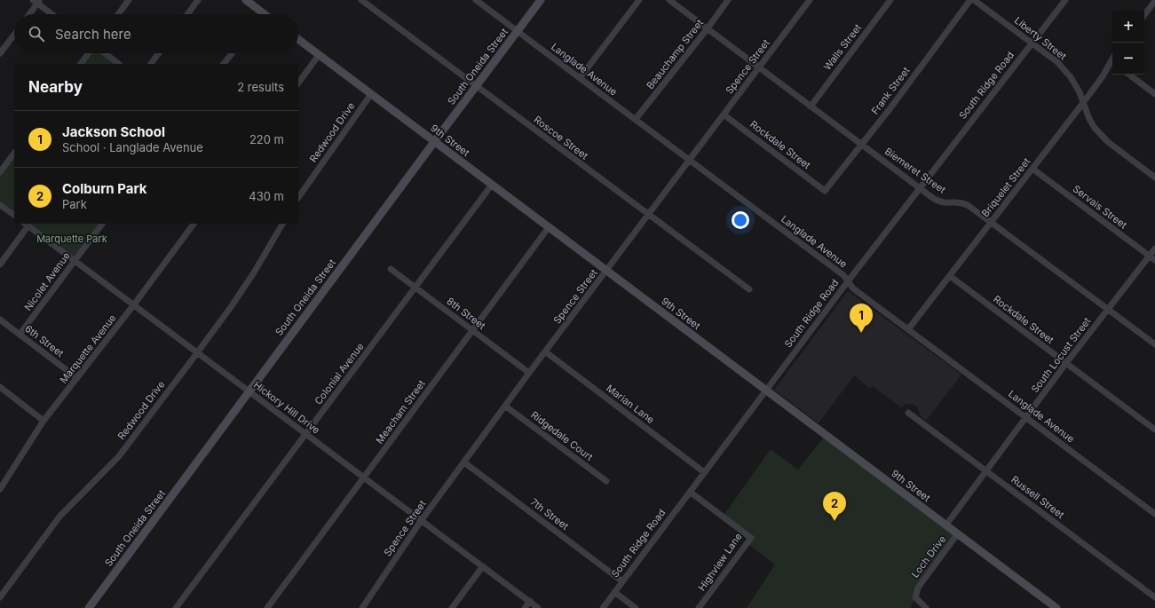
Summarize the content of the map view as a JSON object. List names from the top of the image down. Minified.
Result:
{"streets":{"street":["Liberty Street","Walls Street","Beauchamp Street","South Oneida Street","Spence Street","Langlade Avenue","South Ridge Road","Frank Street","Redwood Drive","Roscoe Street","9th Street","Rockdale Street","Biemeret Street","Briquelet Street","Servais Street","Nicolet Avenue","8th Street","6th Street","Marquette Avenue","South Locust Street","Colonial Avenue","Marian Lane","Hickory Hill Drive","Meacham Street","Ridgedale Court","Russell Street","7th Street","Loch Drive","Highview Lane"]},"crossings":[["Liberty Street","South Ridge Road"],["Liberty Street","Briquelet Street"],["Walls Street","Biemeret Street"],["Beauchamp Street","Langlade Avenue"],["Beauchamp Street","Biemeret Street"],["South Oneida Street","Langlade Avenue"],["South Oneida Street","Roscoe Street"],["South Oneida Street","9th Street"],["South Oneida Street","Hickory Hill Drive"],["Spence Street","Langlade Avenue"],["Spence Street","Roscoe Street"],["Spence Street","9th Street"],["Spence Street","Rockdale Street"],["Spence Street","Biemeret Street"],["Spence Street","8th Street"],["Spence Street","Marian Lane"],["Spence Street","Hickory Hill Drive"],["Spence Street","Ridgedale Court"],["Spence Street","7th Street"],["Langlade Avenue","South Ridge Road"],["Langlade Avenue","Briquelet Street"],["Langlade Avenue","South Locust Street"],["South Ridge Road","9th Street"],["South Ridge Road","Biemeret Street"],["South Ridge Road","Marian Lane"],["South Ridge Road","7th Street"],["South Ridge Road","Highview Lane"],["Frank Street","Rockdale Street"],["Frank Street","Biemeret Street"],["Redwood Drive","9th Street"],["Redwood Drive","Hickory Hill Drive"],["9th Street","South Locust Street"],["9th Street","Colonial Avenue"],["9th Street","Meacham Street"],["9th Street","Loch Drive"],["Rockdale Street","Briquelet Street"],["Rockdale Street","South Locust Street"],["Biemeret Street","Briquelet Street"],["Biemeret Street","South Locust Street"],["Briquelet Street","Servais Street"],["Servais Street","South Locust Street"],["Nicolet Avenue","6th Street"],["Nicolet Avenue","Hickory Hill Drive"],["8th Street","Colonial Avenue"],["8th Street","Meacham Street"],["6th Street","Marquette Avenue"],["Marquette Avenue","Hickory Hill Drive"],["South Locust Street","Russell Street"],["Colonial Avenue","Hickory Hill Drive"],["Hickory Hill Drive","Meacham Street"]],"parks":["Marquette Park"],"page":{"map_buttons":["+","−"],"search":"Search here","heading":["Nearby","2 results"],"list":[{"mark":"1","name":"Jackson School","note":"School · Langlade Avenue","value":"220 m"},{"mark":"2","name":"Colburn Park","note":"Park","value":"430 m"}],"pins":["1","2"]}}
